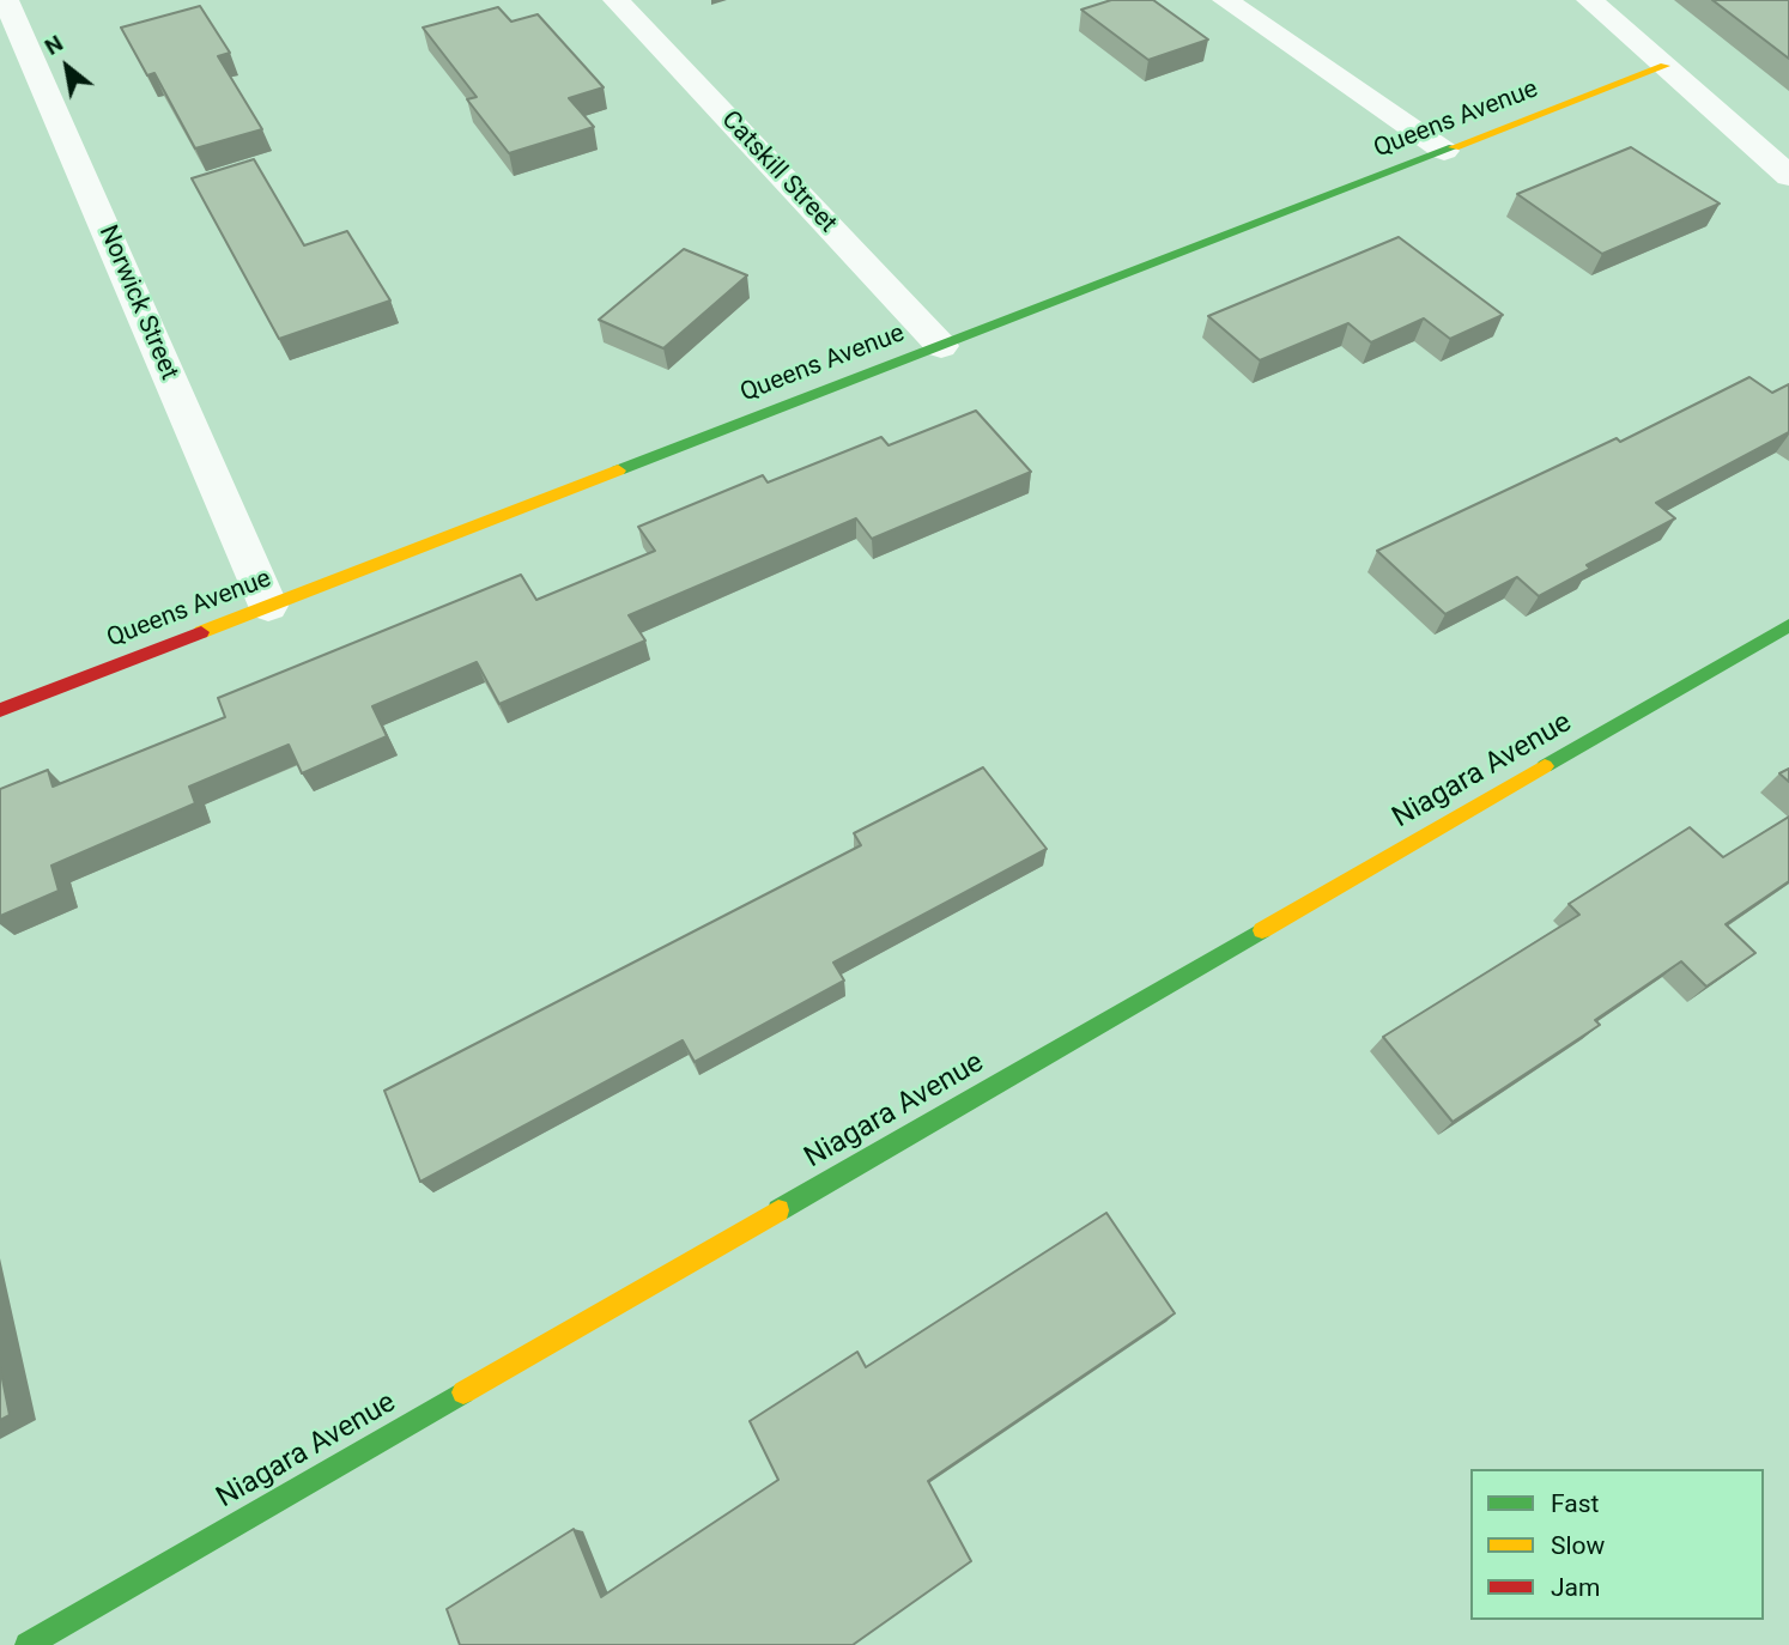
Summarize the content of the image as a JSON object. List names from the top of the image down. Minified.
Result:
{"streets":{"street":["Queens Avenue","Catskill Street","Norwick Street","Niagara Avenue"]},"crossings":[["Queens Avenue","Catskill Street"],["Queens Avenue","Norwick Street"]],"legend":["Fast","Slow","Jam"],"north":"top left"}
